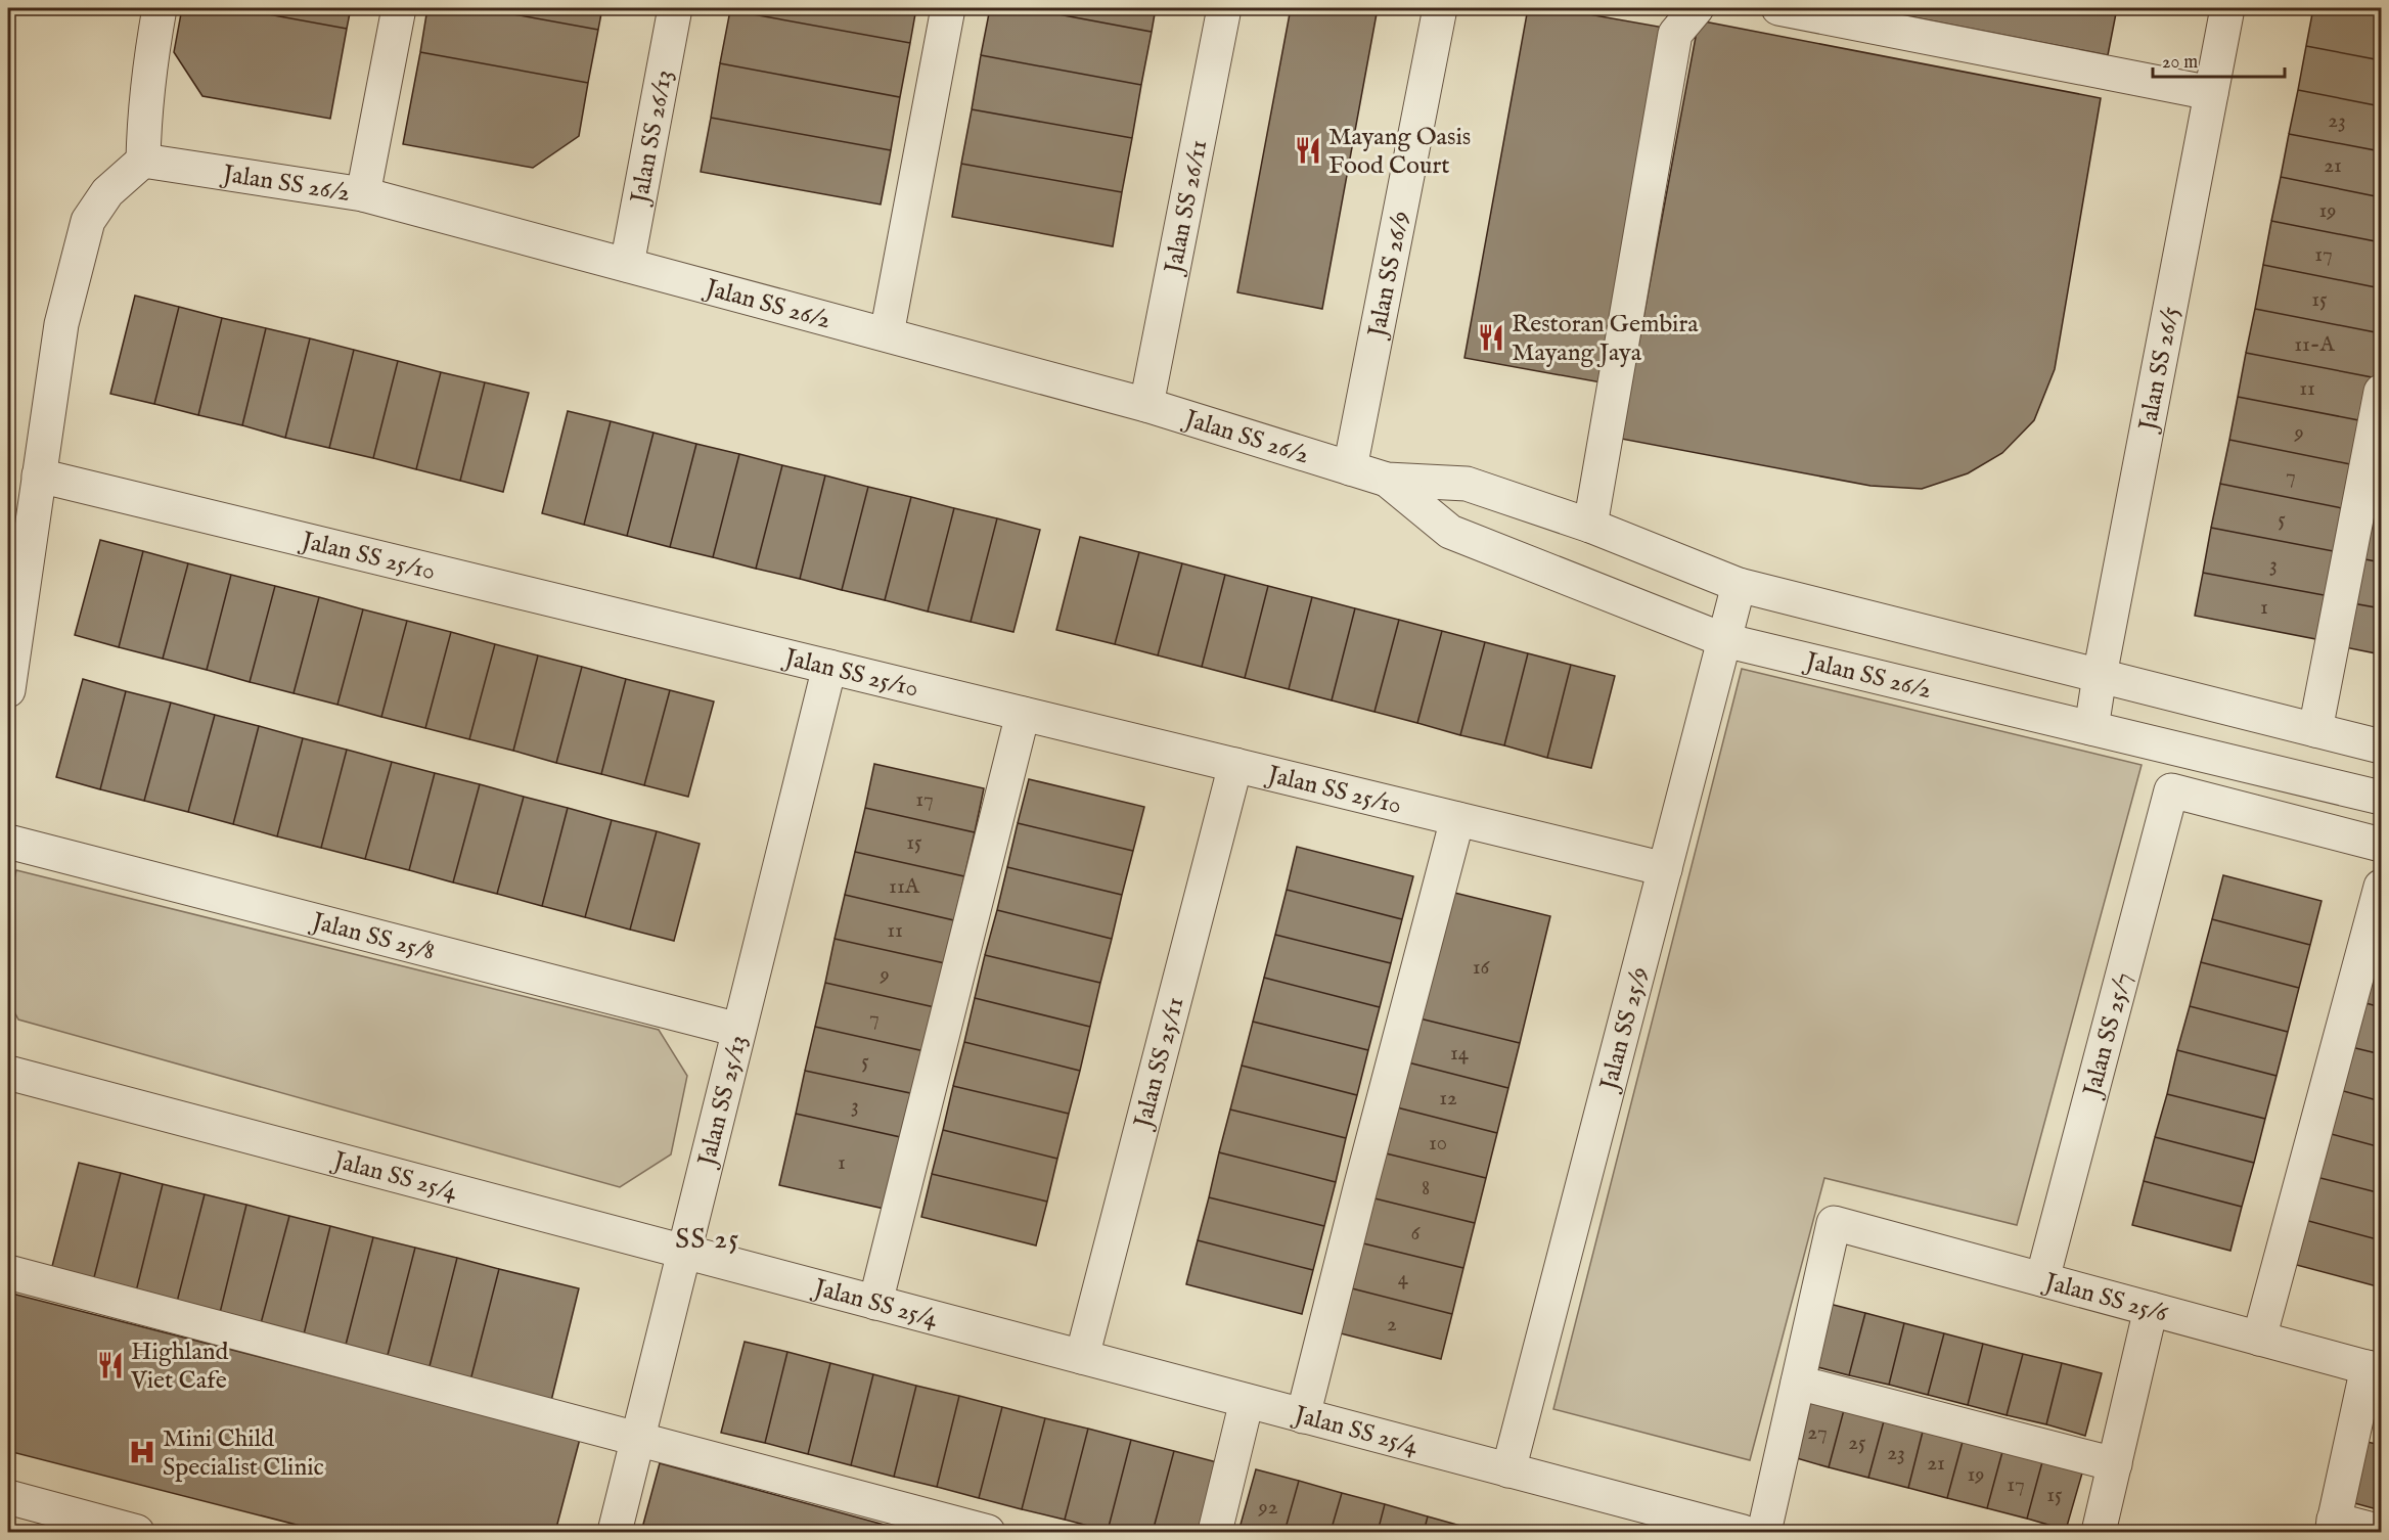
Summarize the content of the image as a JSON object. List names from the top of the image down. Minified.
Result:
{"streets":{"street":["Jalan SS 26/13","Jalan SS 26/2","Jalan SS 26/11","Jalan SS 26/9","Jalan SS 26/5","Jalan SS 25/10","Jalan SS 25/8","Jalan SS 25/9","Jalan SS 25/7","Jalan SS 25/11","Jalan SS 25/13","Jalan SS 25/4","Jalan SS 25/6"]},"crossings":[["Jalan SS 26/13","Jalan SS 26/2"],["Jalan SS 26/2","Jalan SS 26/11"],["Jalan SS 26/2","Jalan SS 26/9"],["Jalan SS 26/2","Jalan SS 26/5"],["Jalan SS 26/2","Jalan SS 25/9"],["Jalan SS 25/10","Jalan SS 25/9"],["Jalan SS 25/10","Jalan SS 25/11"],["Jalan SS 25/10","Jalan SS 25/13"],["Jalan SS 25/8","Jalan SS 25/13"],["Jalan SS 25/9","Jalan SS 25/4"],["Jalan SS 25/7","Jalan SS 25/6"],["Jalan SS 25/11","Jalan SS 25/4"],["Jalan SS 25/13","Jalan SS 25/4"]],"districts":["SS 25"],"places":{"restaurant":["Mayang Oasis Food Court","Restoran Gembira Mayang Jaya","Highland Viet Cafe"],"hospital":["Mini Child Specialist Clinic"]},"house_numbers":["23","21","19","17","15","11-A","11","9","7","5","3","1","17","15","11A","11","16","9","7","14","5","12","3","10","1","8","6","4","2","27","25","23","21","19","17","15","92"],"scale_bar":"20 m"}
